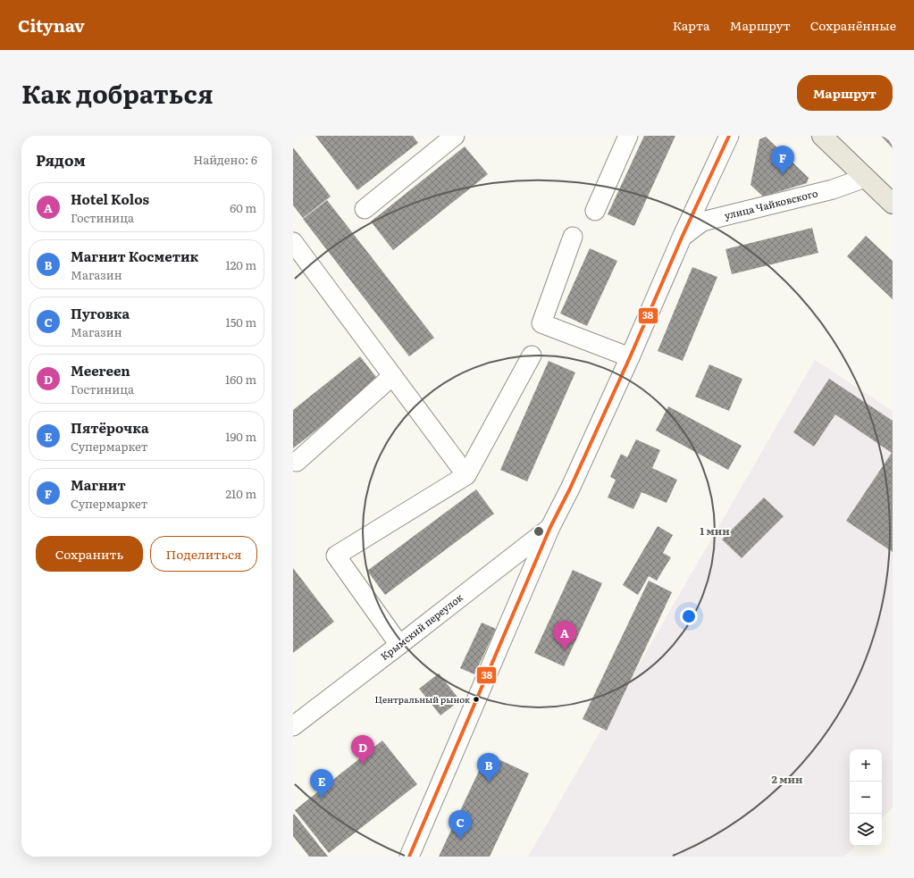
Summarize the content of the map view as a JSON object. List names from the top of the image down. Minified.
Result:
{"streets":{"street":["улица Чайковского","Крымский переулок"]},"places":["Центральный рынок"],"lines":["transit line 38"],"page":{"header":"Citynav","nav":["Карта","Маршрут","Сохранённые"],"title":"Как добраться","buttons":["Маршрут",["Сохранить","Поделиться"]],"heading":["Рядом","Найдено: 6"],"pins":["F","A","D","B","E","C"],"list":[{"mark":"A","name":"Hotel Kolos","note":"Гостиница","value":"60 m"},{"mark":"B","name":"Магнит Косметик","note":"Магазин","value":"120 m"},{"mark":"C","name":"Пуговка","note":"Магазин","value":"150 m"},{"mark":"D","name":"Meereen","note":"Гостиница","value":"160 m"},{"mark":"E","name":"Пятёрочка","note":"Супермаркет","value":"190 m"},{"mark":"F","name":"Магнит","note":"Супермаркет","value":"210 m"}],"map_buttons":["+","−"]},"rings":["1 мин","2 мин"]}
